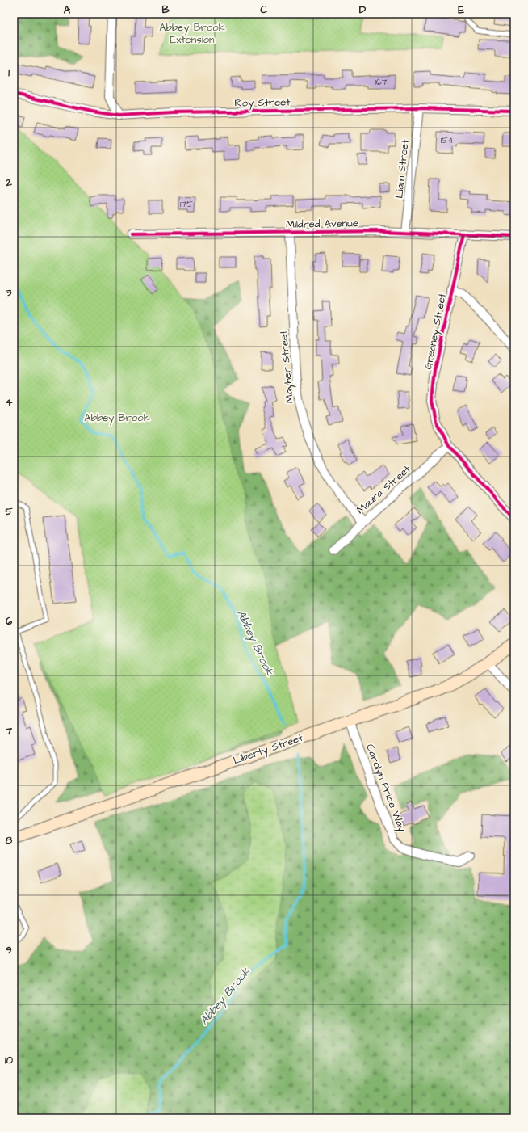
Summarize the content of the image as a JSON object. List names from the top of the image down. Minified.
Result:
{"streets":{"main road":["Liberty Street"],"street":["Roy Street","Liam Street","Mildred Avenue","Greaney Street","Mayher Street","Maura Street","Carolyn Price Way"]},"crossings":[["Roy Street","Liam Street"],["Liam Street","Mildred Avenue"],["Mildred Avenue","Greaney Street"],["Mildred Avenue","Mayher Street"],["Greaney Street","Maura Street"],["Mayher Street","Maura Street"],["Liberty Street","Carolyn Price Way"]],"water":["Abbey Brook"],"parks":["Abbey Brook Extension","Abbey Brook"],"house_numbers":["167","154","175"],"grid":{"columns":["A","B","C","D","E"],"rows":["1","2","3","4","5","6","7","8","9","10"]}}
